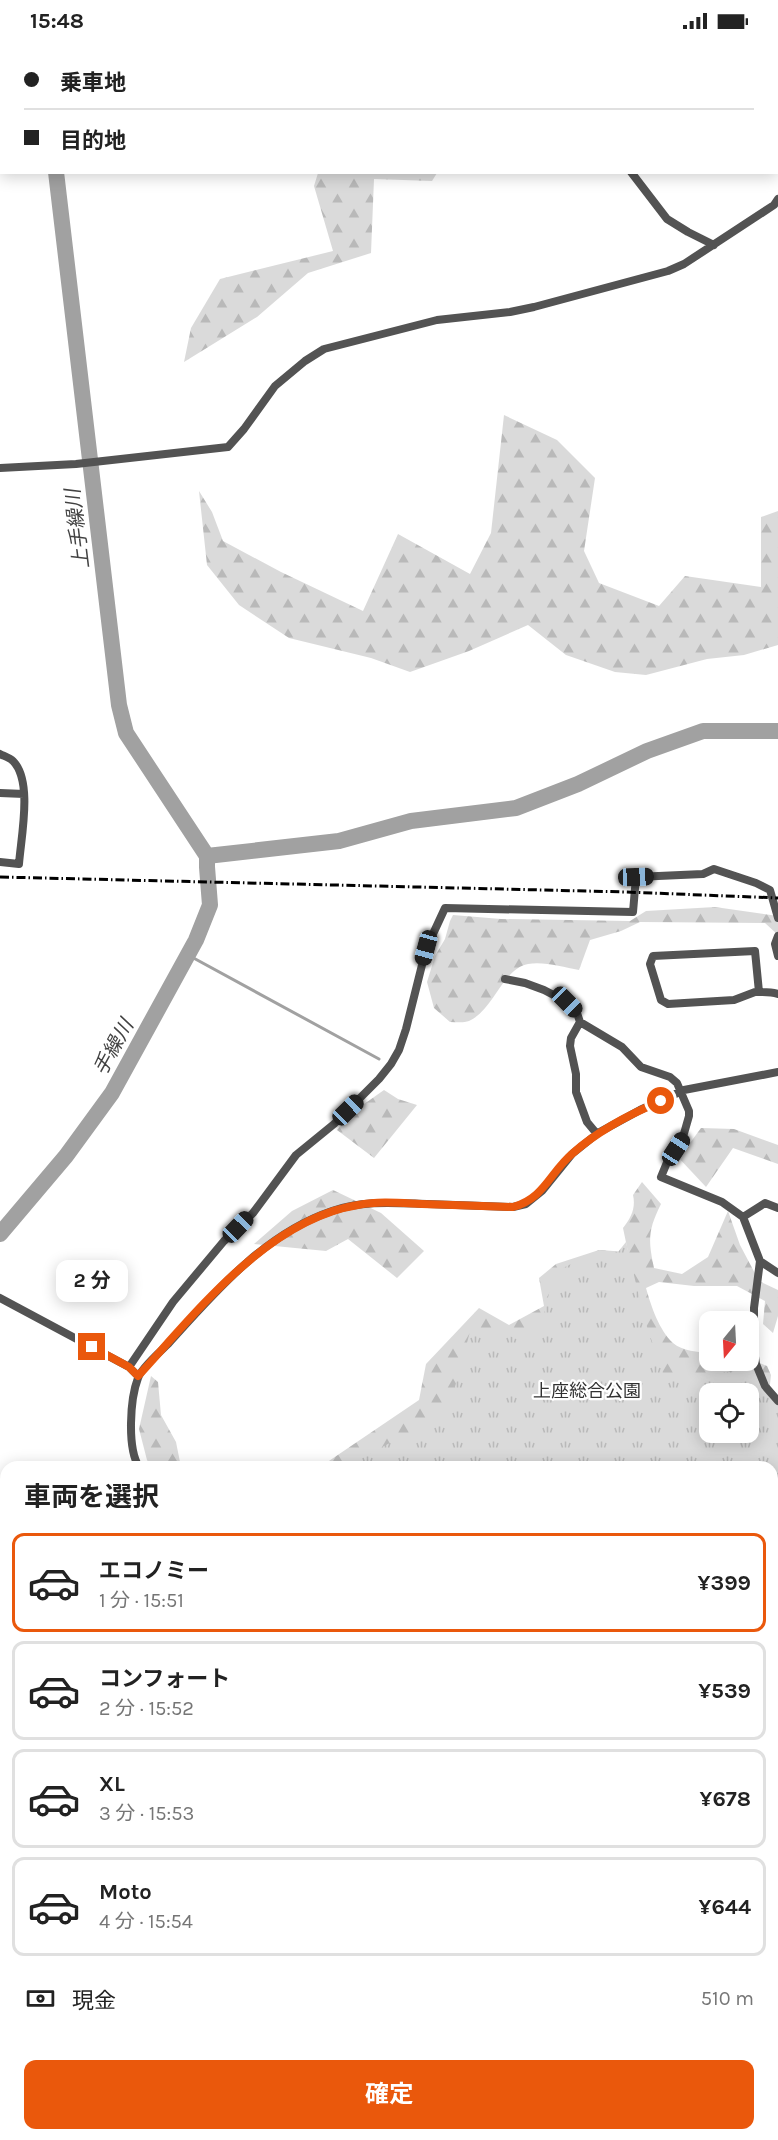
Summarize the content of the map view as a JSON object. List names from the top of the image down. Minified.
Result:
{"water":["上手繰川","手繰川"],"parks":["上座総合公園"],"north":"bottom","page":{"status":"15:48","banner":["乗車地","目的地"],"bubble":"2 分","heading":"車両を選択","list":[{"name":"エコノミー","note":"1 分 · 15:51","value":"¥399"},{"name":"コンフォート","note":"2 分 · 15:52","value":"¥539"},{"name":"XL","note":"3 分 · 15:53","value":"¥678"},{"name":"Moto","note":"4 分 · 15:54","value":"¥644"}],"pay":["現金","510 m"],"buttons":"確定"}}
